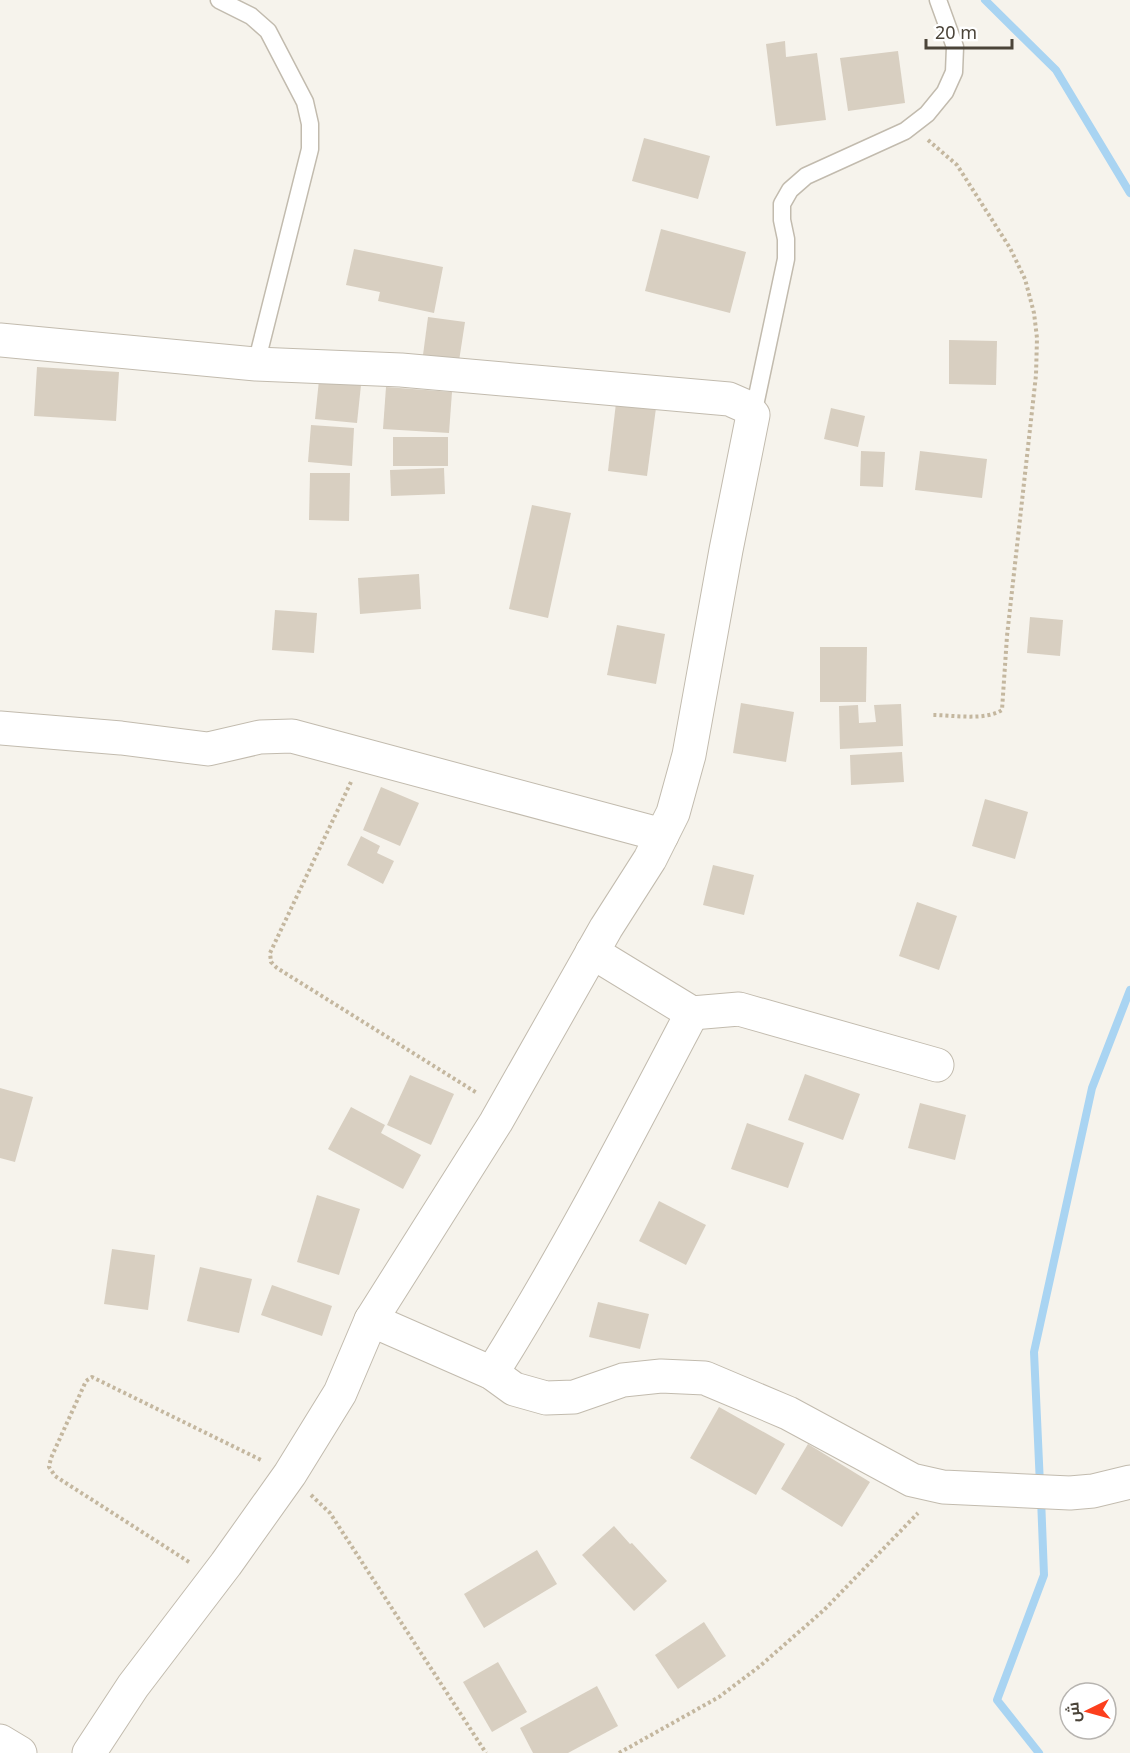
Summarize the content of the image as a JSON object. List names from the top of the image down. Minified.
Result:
{"scale_bar":"20 m","north":"left"}
